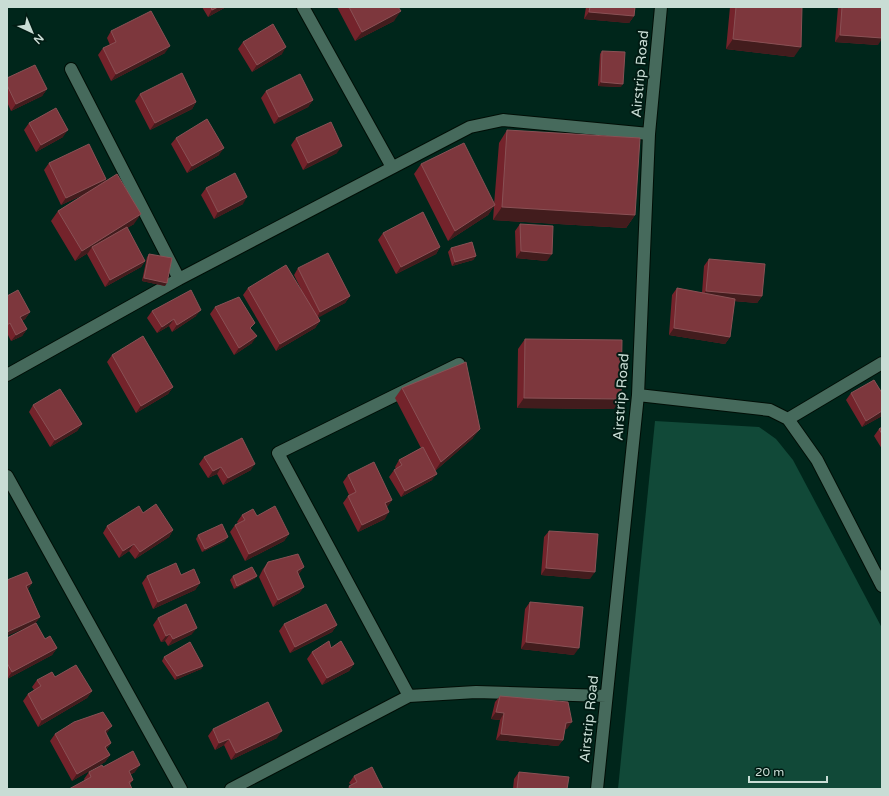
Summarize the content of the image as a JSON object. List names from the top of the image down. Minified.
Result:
{"streets":{"street":["Airstrip Road"]},"scale_bar":"20 m","north":"bottom right"}
